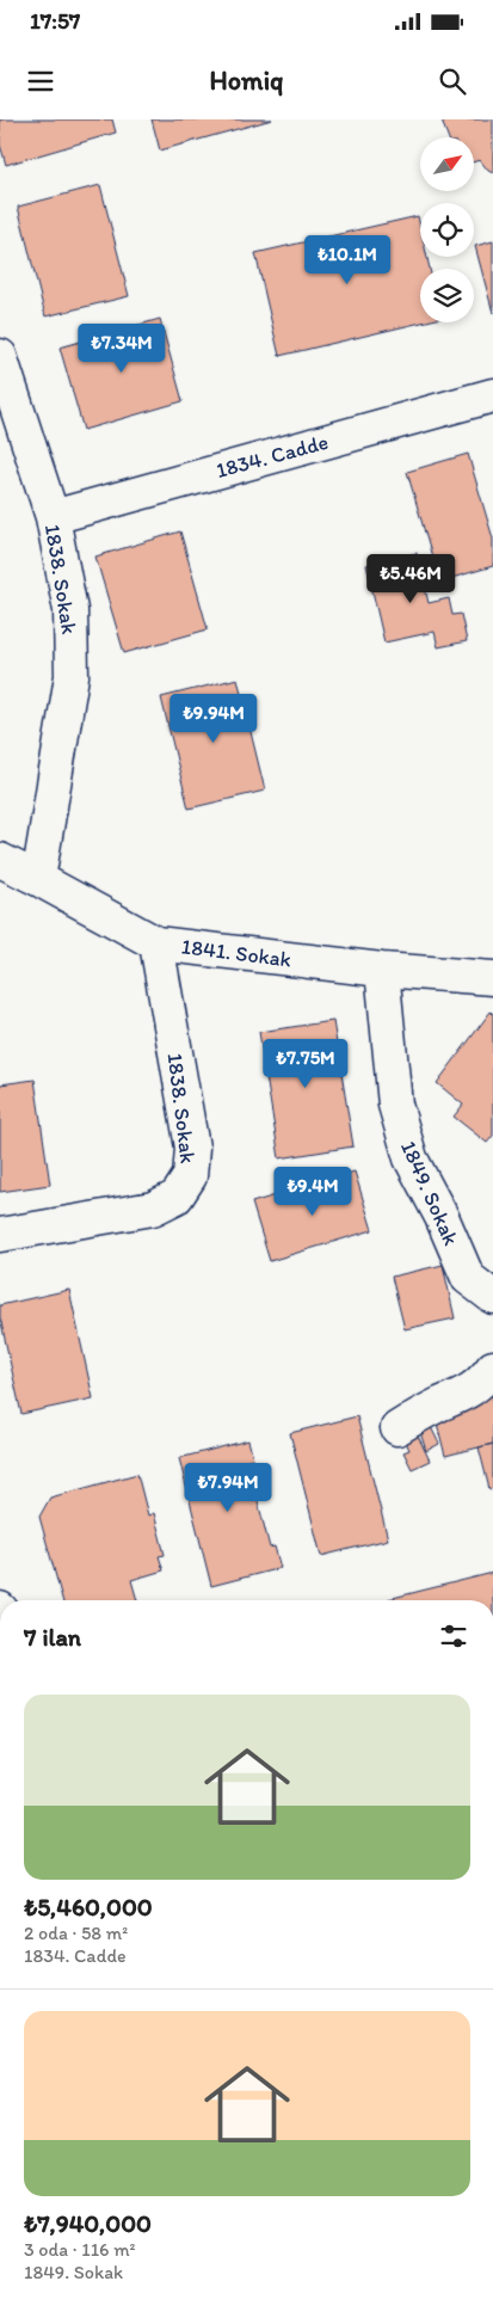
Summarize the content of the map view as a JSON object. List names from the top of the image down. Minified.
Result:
{"streets":{"street":["1834. Cadde","1838. Sokak","1841. Sokak","1849. Sokak"]},"crossings":[["1834. Cadde","1838. Sokak"],["1838. Sokak","1841. Sokak"],["1841. Sokak","1849. Sokak"]],"north":"top right","page":{"status":"17:57","header":"Homiq","price":["₺10.1M","₺7.34M","₺5.46M","₺9.94M","₺7.75M","₺9.4M","₺7.94M"],"heading":"7 ilan","list":[{"name":"₺5,460,000","note":"2 oda · 58 m² · 1834. Cadde"},{"name":"₺7,940,000","note":"3 oda · 116 m² · 1849. Sokak"}]}}
